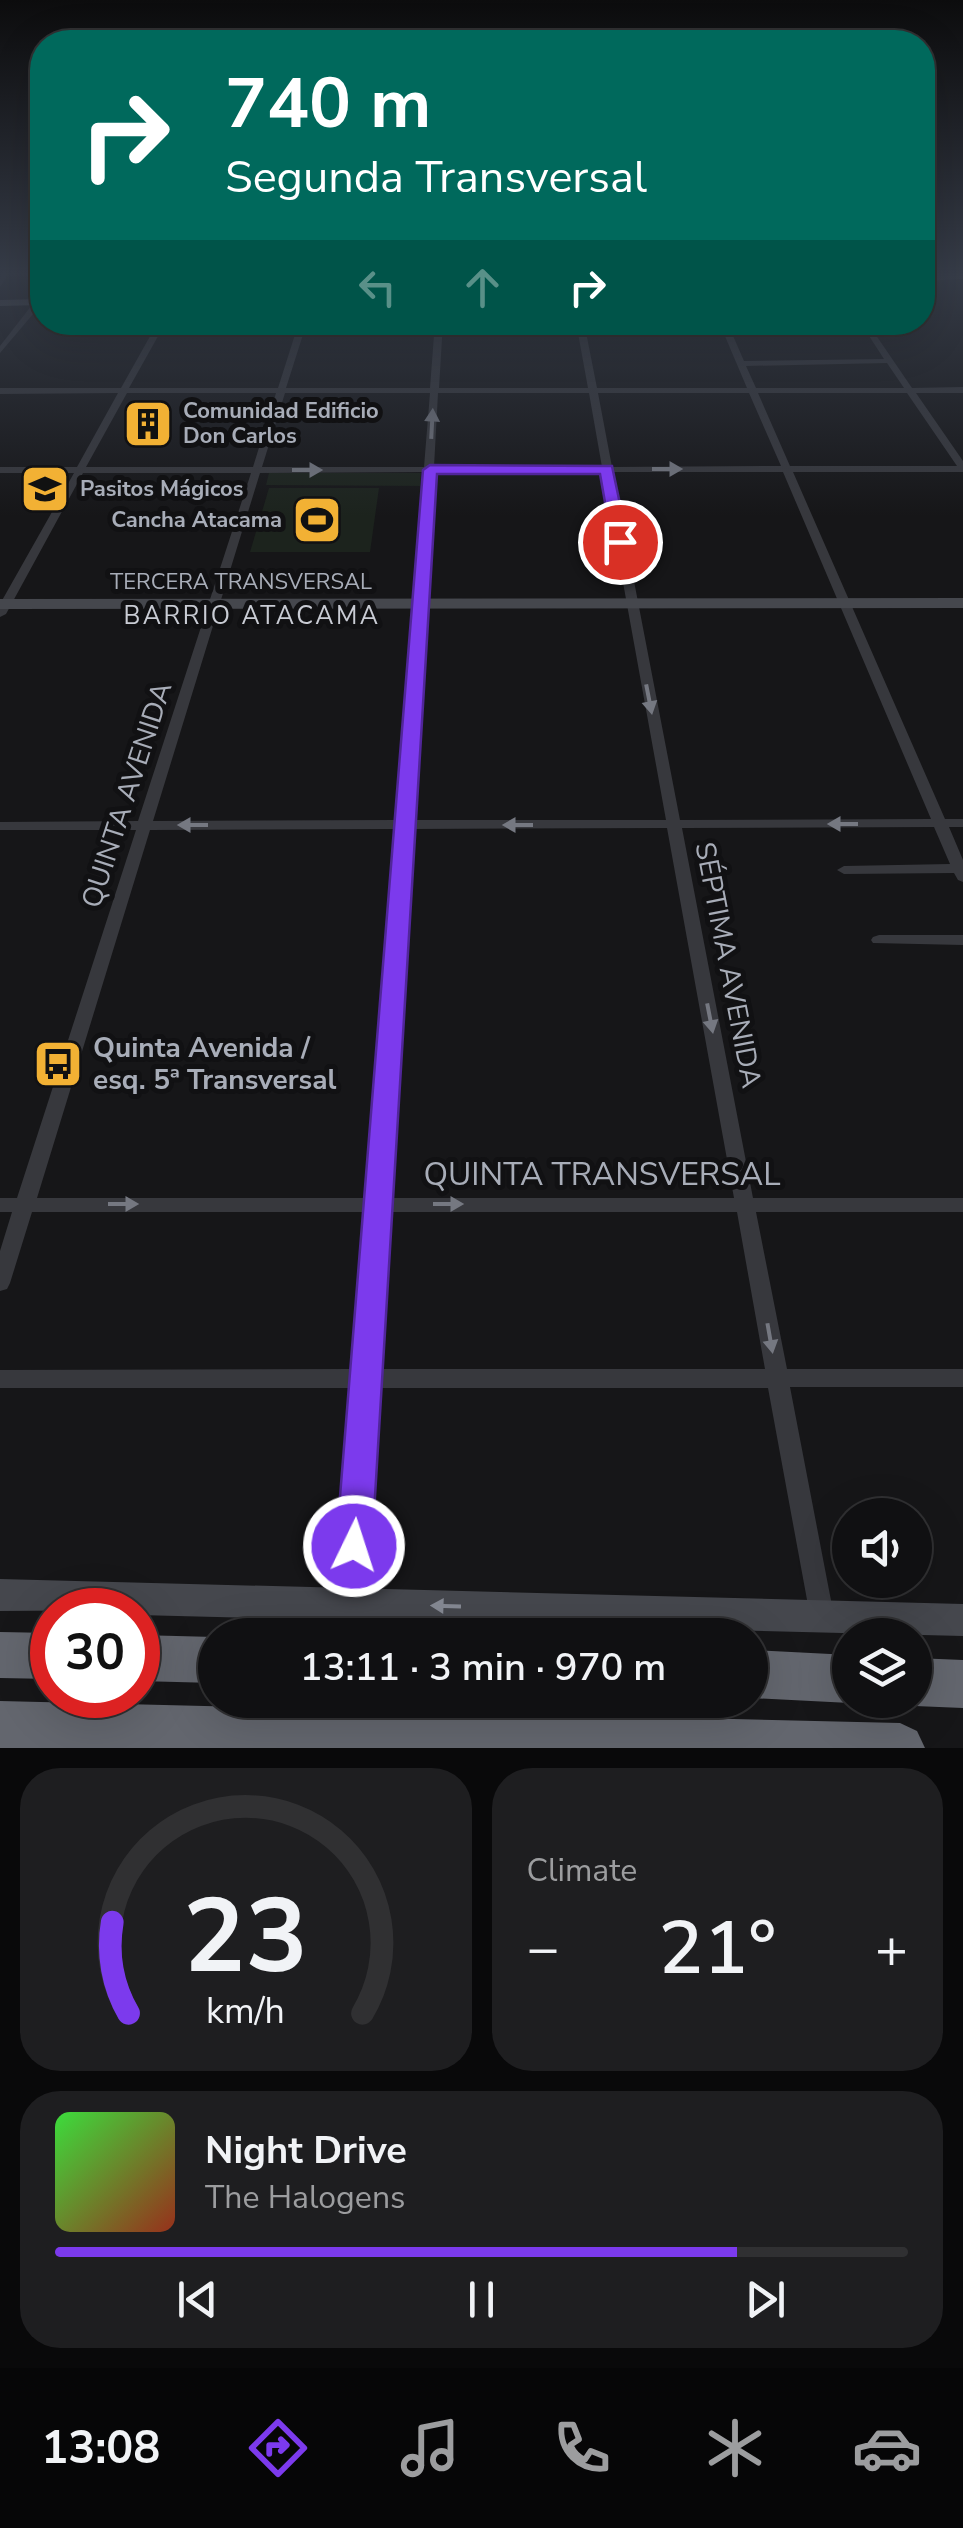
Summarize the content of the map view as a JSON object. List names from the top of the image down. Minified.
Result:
{"streets":{"street":["TERCERA TRANSVERSAL","QUINTA AVENIDA","SÉPTIMA AVENIDA","QUINTA TRANSVERSAL"]},"crossings":[["TERCERA TRANSVERSAL","QUINTA AVENIDA"],["TERCERA TRANSVERSAL","SÉPTIMA AVENIDA"],["QUINTA AVENIDA","QUINTA TRANSVERSAL"],["SÉPTIMA AVENIDA","QUINTA TRANSVERSAL"]],"one_way":["SÉPTIMA AVENIDA","QUINTA TRANSVERSAL"],"districts":["BARRIO ATACAMA"],"places":{"building":["Comunidad Edificio Don Carlos"],"school or university":["Pasitos Mágicos"],"sports":["Cancha Atacama"],"bus stop":["Quinta Avenida / esq. 5ª Transversal"]},"page":{"turn":["740 m","Segunda Transversal"],"limit":"30","trip":"13:11 · 3 min · 970 m","tile":"Climate","heat":["−","21°","+"],"song":["Night Drive","The Halogens"],"tabs":"13:08","gauge":["23","km/h"]}}
